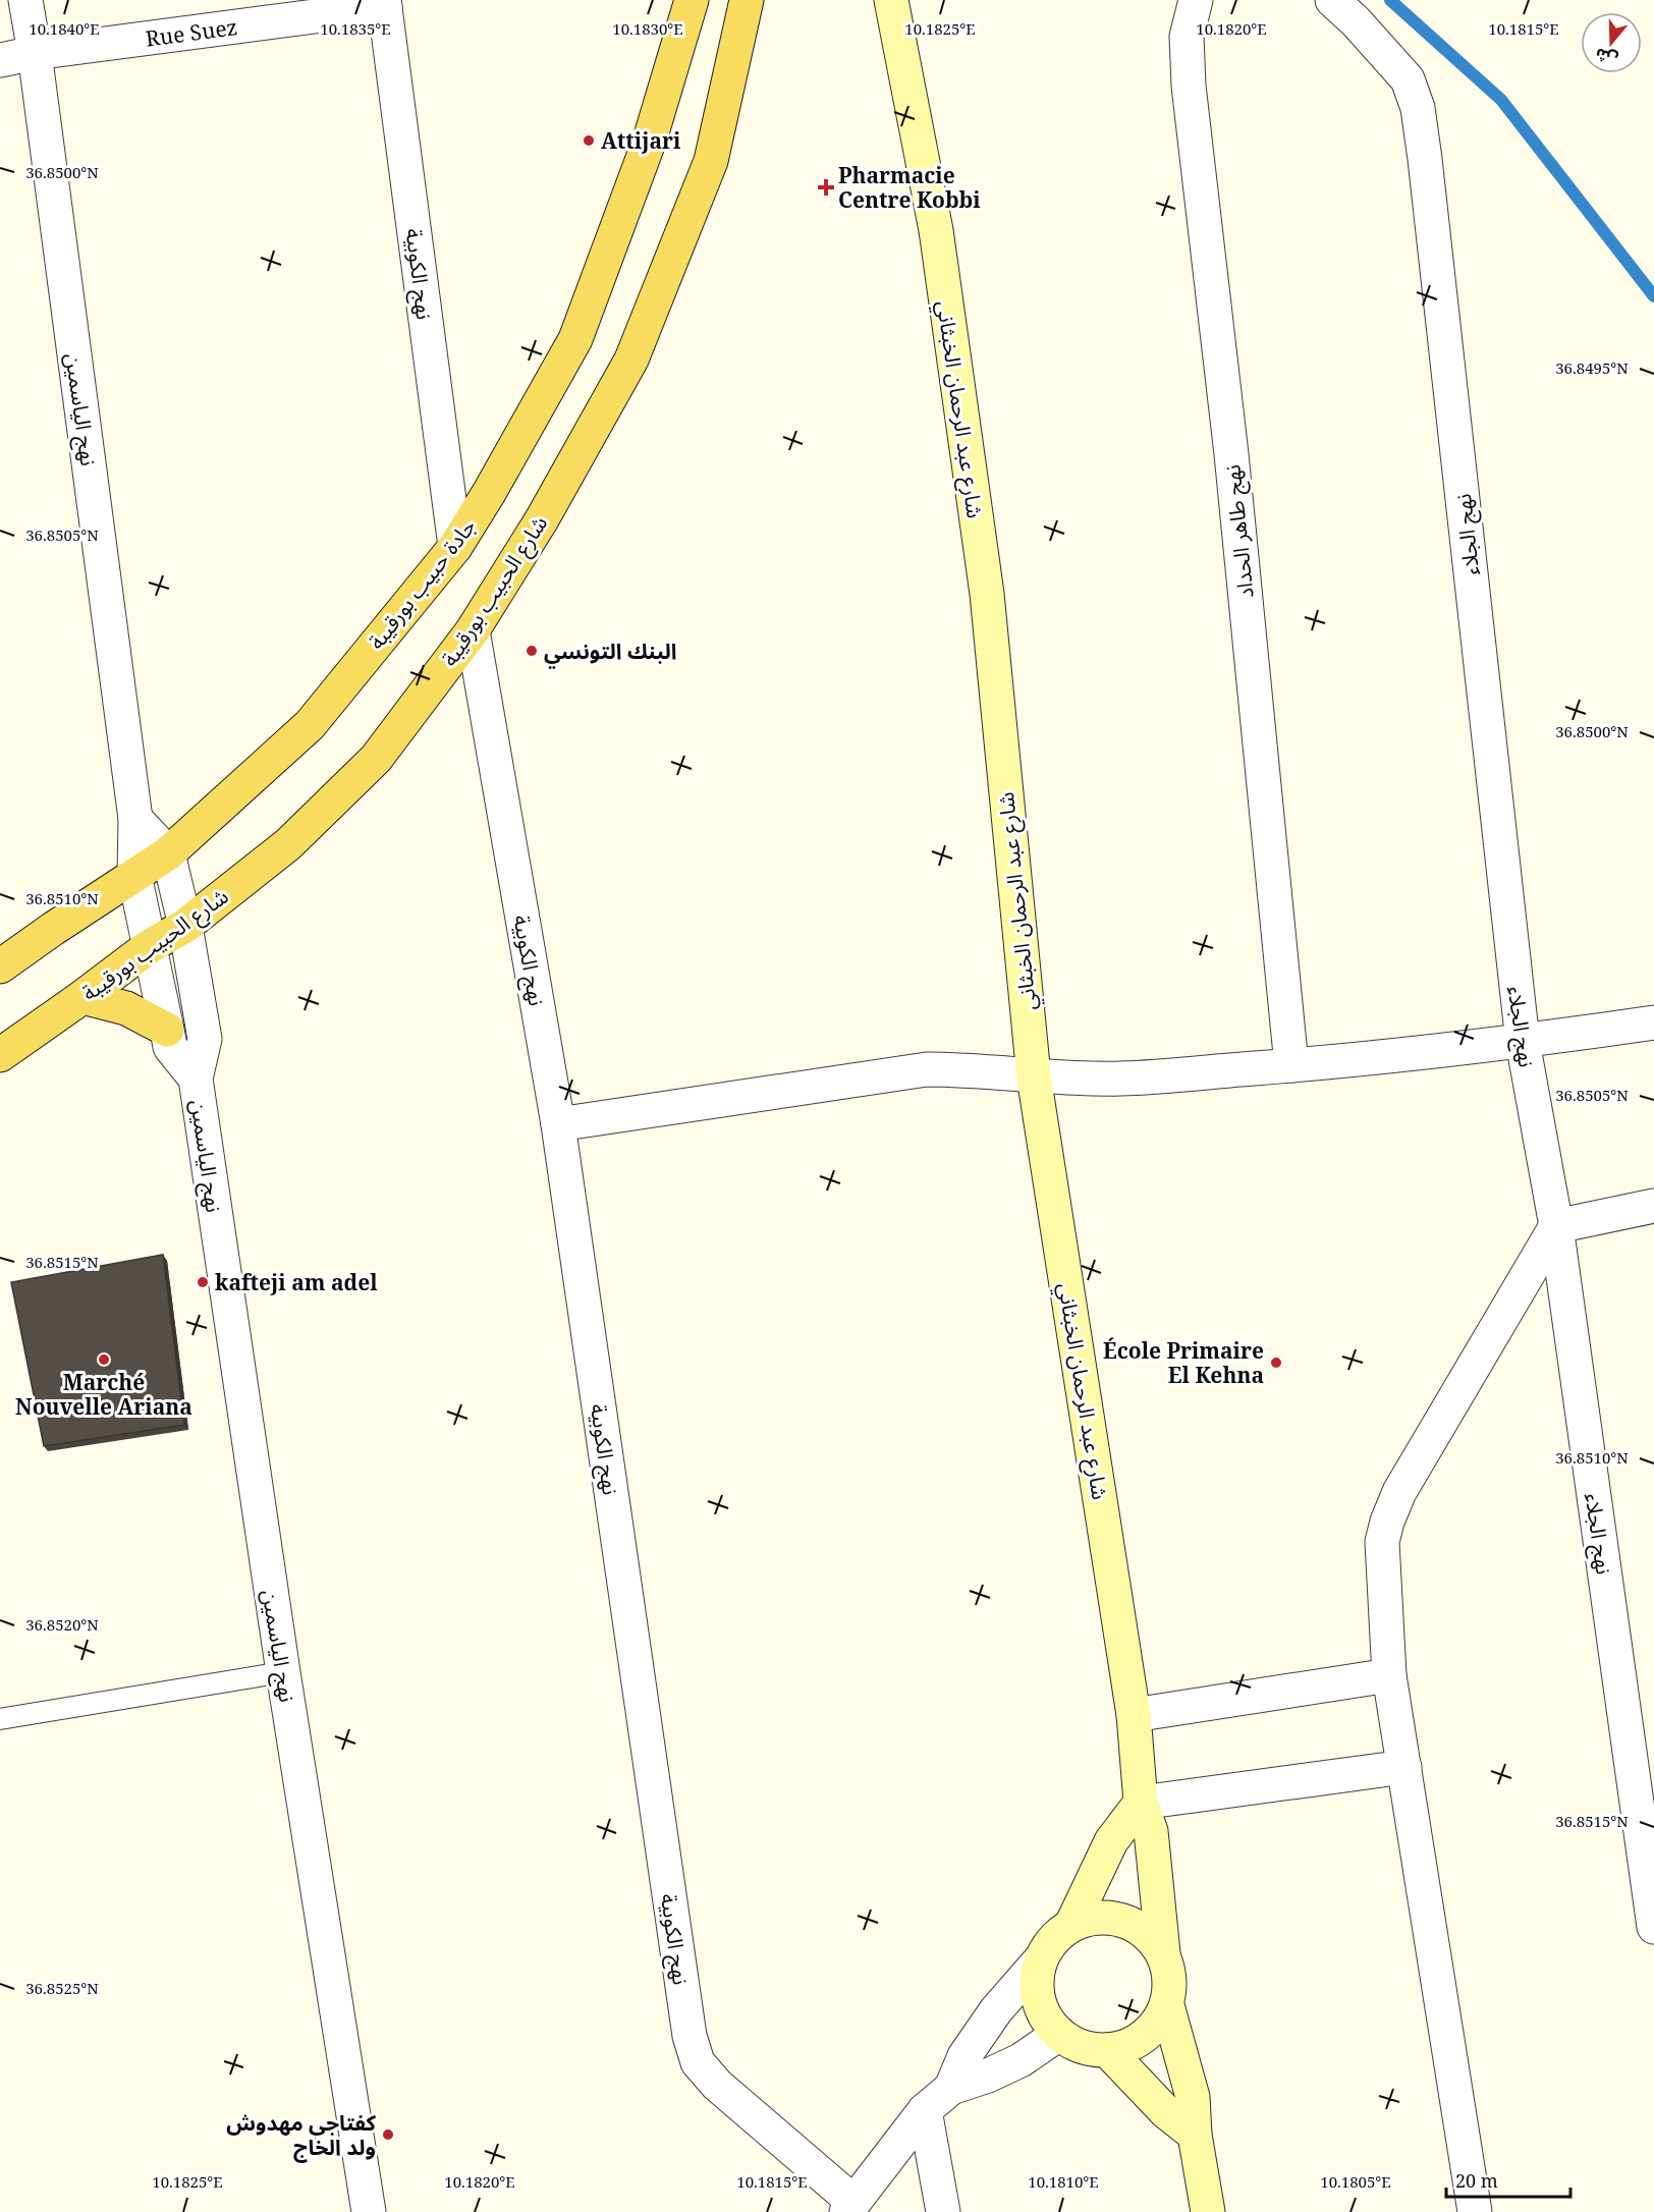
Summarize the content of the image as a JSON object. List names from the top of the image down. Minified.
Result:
{"streets":{"main road":["شارع عبد الرحمان الخبثاني","جادة حبيب بورقيبة","شارع الحبيب بورقيبة"],"street":["Rue Suez","نهج الكوبية","نهج الياسمين","نهج طاهر الحداد","نهج الجلاء"]},"crossings":[["Rue Suez","نهج الكوبية"],["Rue Suez","نهج الياسمين"],["نهج الكوبية","جادة حبيب بورقيبة"],["نهج الكوبية","شارع الحبيب بورقيبة"],["نهج الياسمين","جادة حبيب بورقيبة"],["نهج الياسمين","شارع الحبيب بورقيبة"]],"places":{"other":["Attijari","البنك التونسي","kafteji am adel","Marché Nouvelle Ariana","École Primaire El Kehna","كفتاجي مهدوش ولد الخاج"],"health":["Pharmacie Centre Kobbi"]},"scale_bar":"20 m","north":"bottom","coordinates":["10.1840°E","10.1835°E","10.1830°E","10.1825°E","10.1820°E","10.1815°E","36.8500°N","36.8495°N","36.8505°N","36.8510°N","36.8515°N","36.8520°N","36.8525°N","10.1810°E","10.1805°E"]}
